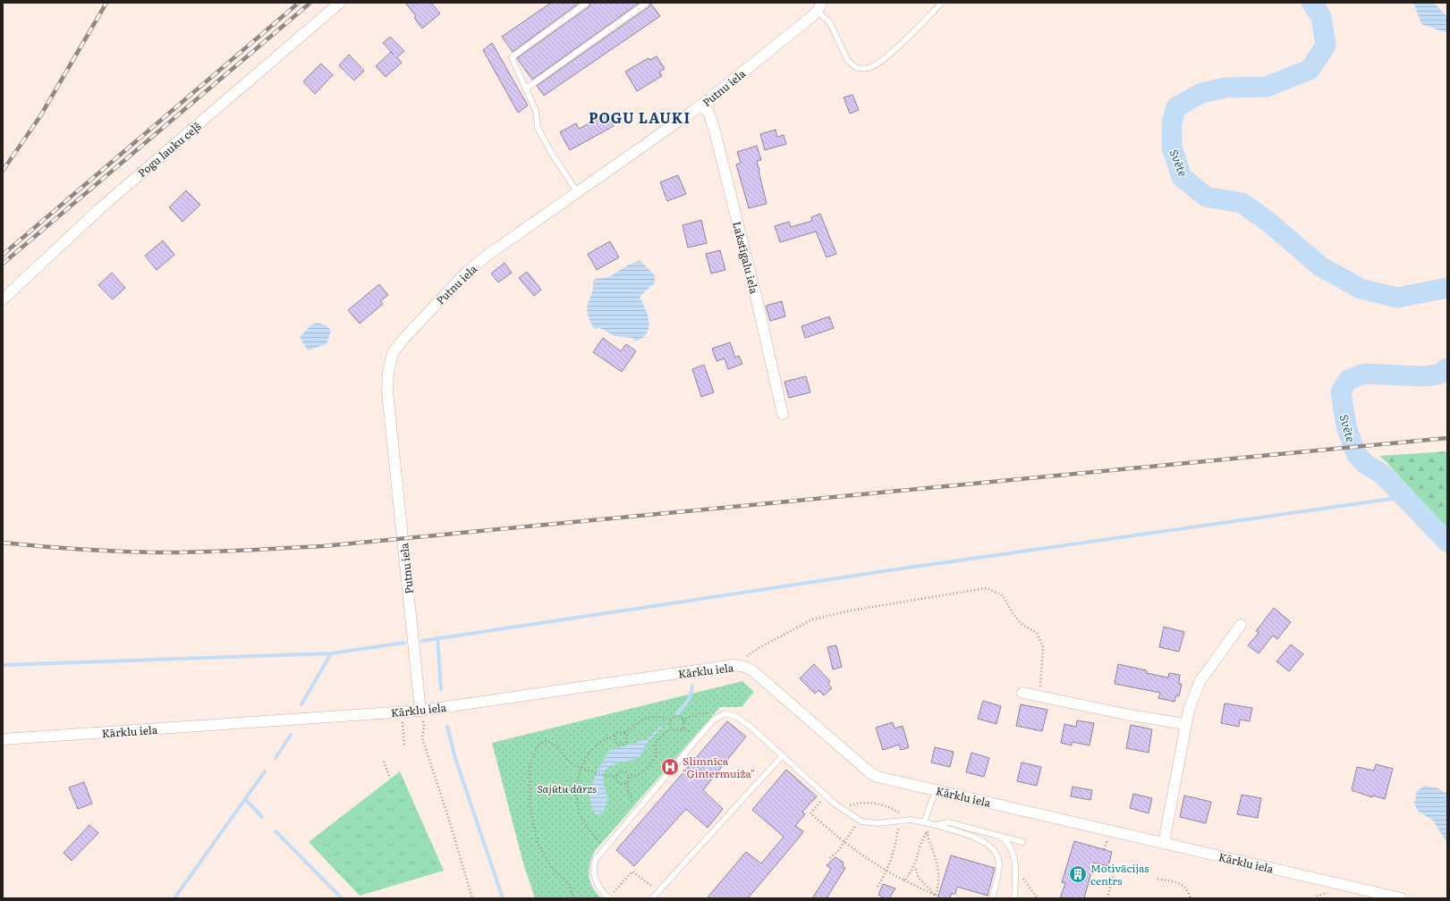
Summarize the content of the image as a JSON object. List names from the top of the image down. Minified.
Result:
{"streets":{"street":["Putnu iela","Pogu lauku ceļš","Lakstīgalu iela","Kārklu iela"]},"crossings":[["Putnu iela","Lakstīgalu iela"],["Putnu iela","Kārklu iela"]],"districts":["POGU LAUKI"],"water":["Svēte"],"parks":["Sajūtu dārzs"],"places":{"hospital":["Slimnīca \"Ģintermuiža\""],"building":["Motivācijas centrs"]}}
